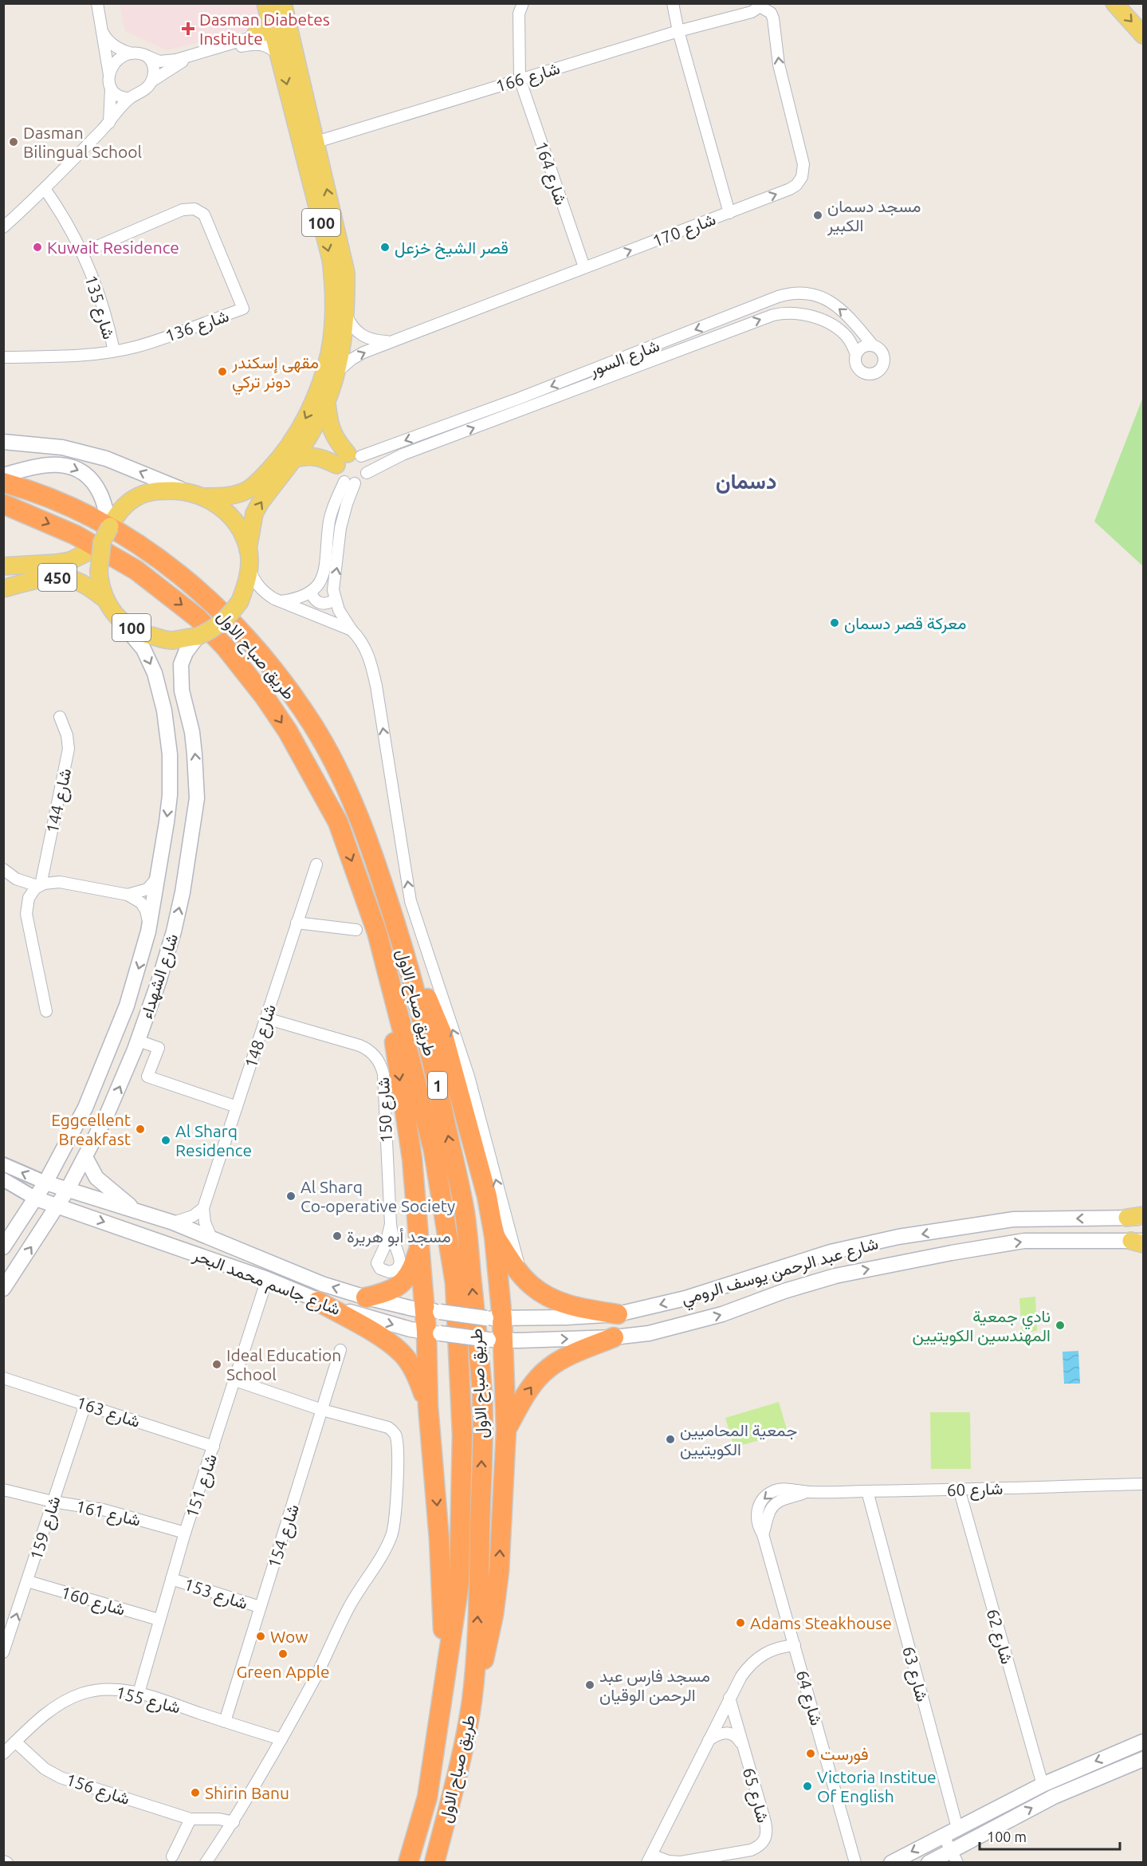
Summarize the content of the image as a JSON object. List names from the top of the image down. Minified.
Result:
{"streets":{"highway":["طريق صباح الاول","1"],"main road":["100","450","شارع الشهداء","شارع عبد الرحمن يوسف الرومي","شارع جاسم محمد البحر"],"street":["شارع 166","شارع 164","شارع 170","شارع 135","شارع 136","شارع السور","شارع 144","شارع 148","شارع 150","شارع 163","شارع 151","شارع 60","شارع 161","شارع 159","شارع 154","شارع 153","شارع 160","شارع 62","شارع 63","شارع 64","شارع 155","شارع 156","شارع 65"]},"crossings":[["شارع 166","شارع 164"],["شارع 166","100"],["شارع 166","شارع 170"],["شارع 164","شارع 170"],["100","شارع 170"],["100","450"],["100","شارع الشهداء"],["شارع 135","شارع 136"],["450","شارع الشهداء"],["شارع الشهداء","شارع جاسم محمد البحر"],["شارع 148","شارع 150"],["شارع عبد الرحمن يوسف الرومي","شارع جاسم محمد البحر"],["شارع جاسم محمد البحر","شارع 151"],["شارع 163","شارع 151"],["شارع 163","شارع 159"],["شارع 151","شارع 161"],["شارع 151","شارع 153"],["شارع 151","شارع 160"],["شارع 151","شارع 155"],["شارع 60","شارع 62"],["شارع 60","شارع 63"],["شارع 60","شارع 64"],["شارع 161","شارع 159"],["شارع 159","شارع 160"],["شارع 154","شارع 153"],["شارع 154","شارع 155"],["شارع 64","شارع 65"],["شارع 155","شارع 156"]],"districts":["دسمان"],"places":{"health":["Dasman Diabetes Institute"],"other":["Dasman Bilingual School","مسجد دسمان الكبير","Kuwait Residence","قصر الشيخ خزعل","مقهى إسكندر دونر تركي","معركة قصر دسمان","Eggcellent Breakfast","Al Sharq Residence","Al Sharq Co-operative Society","مسجد أبو هريرة","نادي جمعية المهندسين الكويتيين","Ideal Education School","جمعية المحاميين الكويتيين","Adams Steakhouse","Wow","Green Apple","مسجد فارس عبد الرحمن الوقيان","فورست","Victoria Institue Of English","Shirin Banu"]},"scale_bar":"100 m"}
